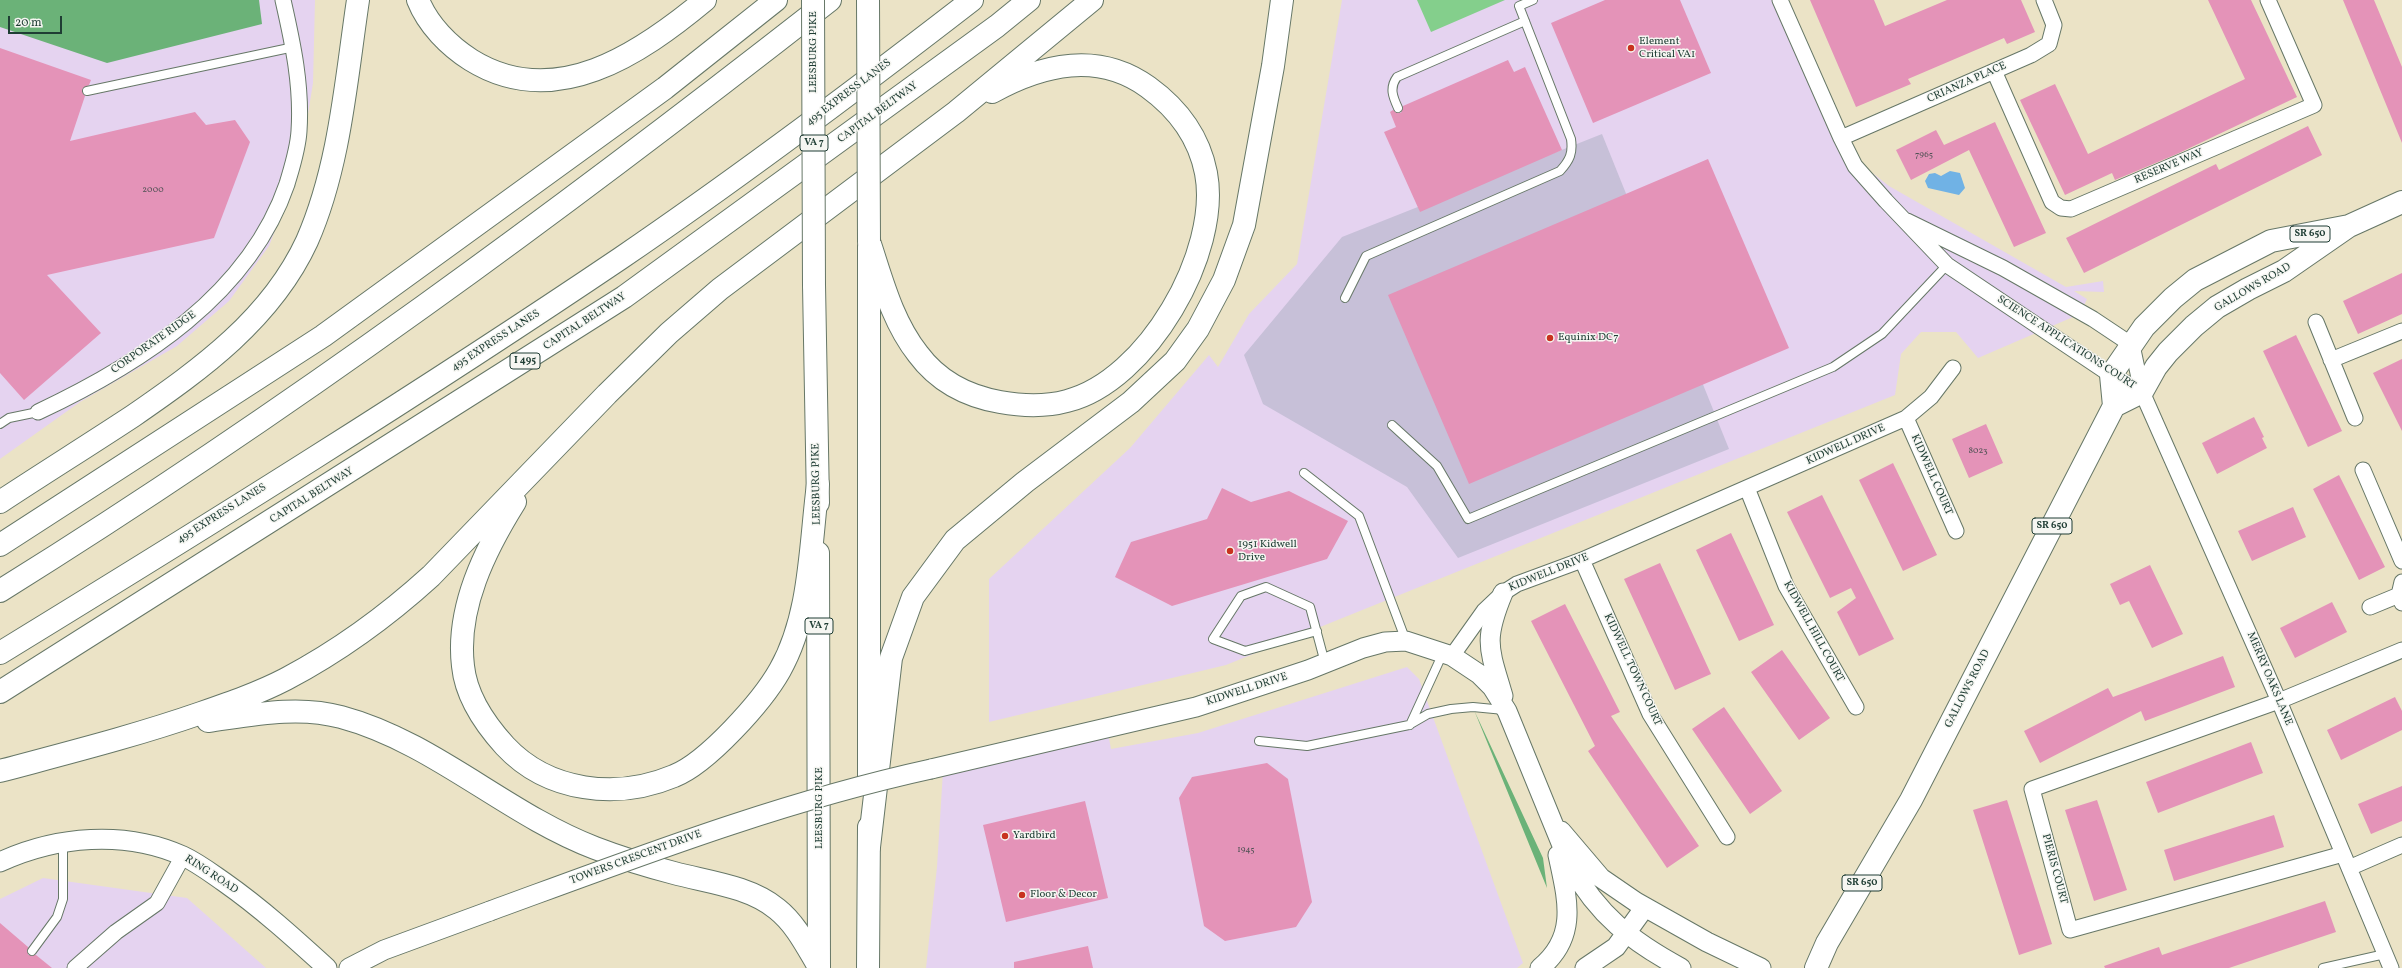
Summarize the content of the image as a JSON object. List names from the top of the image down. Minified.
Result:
{"streets":{"main road":["LEESBURG PIKE","495 EXPRESS LANES","CAPITAL BELTWAY","VA 7","SR 650","GALLOWS ROAD","I 495"],"street":["CRIANZA PLACE","RESERVE WAY","CORPORATE RIDGE","SCIENCE APPLICATIONS COURT","KIDWELL DRIVE","KIDWELL COURT","KIDWELL HILL COURT","KIDWELL TOWN COURT","MERRY OAKS LANE","TOWERS CRESCENT DRIVE","PIERIS COURT","RING ROAD"]},"crossings":[["CRIANZA PLACE","RESERVE WAY"],["CRIANZA PLACE","SCIENCE APPLICATIONS COURT"],["GALLOWS ROAD","SCIENCE APPLICATIONS COURT"],["GALLOWS ROAD","MERRY OAKS LANE"],["SCIENCE APPLICATIONS COURT","MERRY OAKS LANE"],["KIDWELL DRIVE","KIDWELL COURT"],["KIDWELL DRIVE","KIDWELL HILL COURT"],["KIDWELL DRIVE","KIDWELL TOWN COURT"],["KIDWELL DRIVE","TOWERS CRESCENT DRIVE"],["MERRY OAKS LANE","PIERIS COURT"]],"places":["Element Critical VA1","Equinix DC7","1951 Kidwell Drive","Yardbird","Floor & Decor"],"house_numbers":["7965","2000","8023","1945"],"scale_bar":"20 m"}
